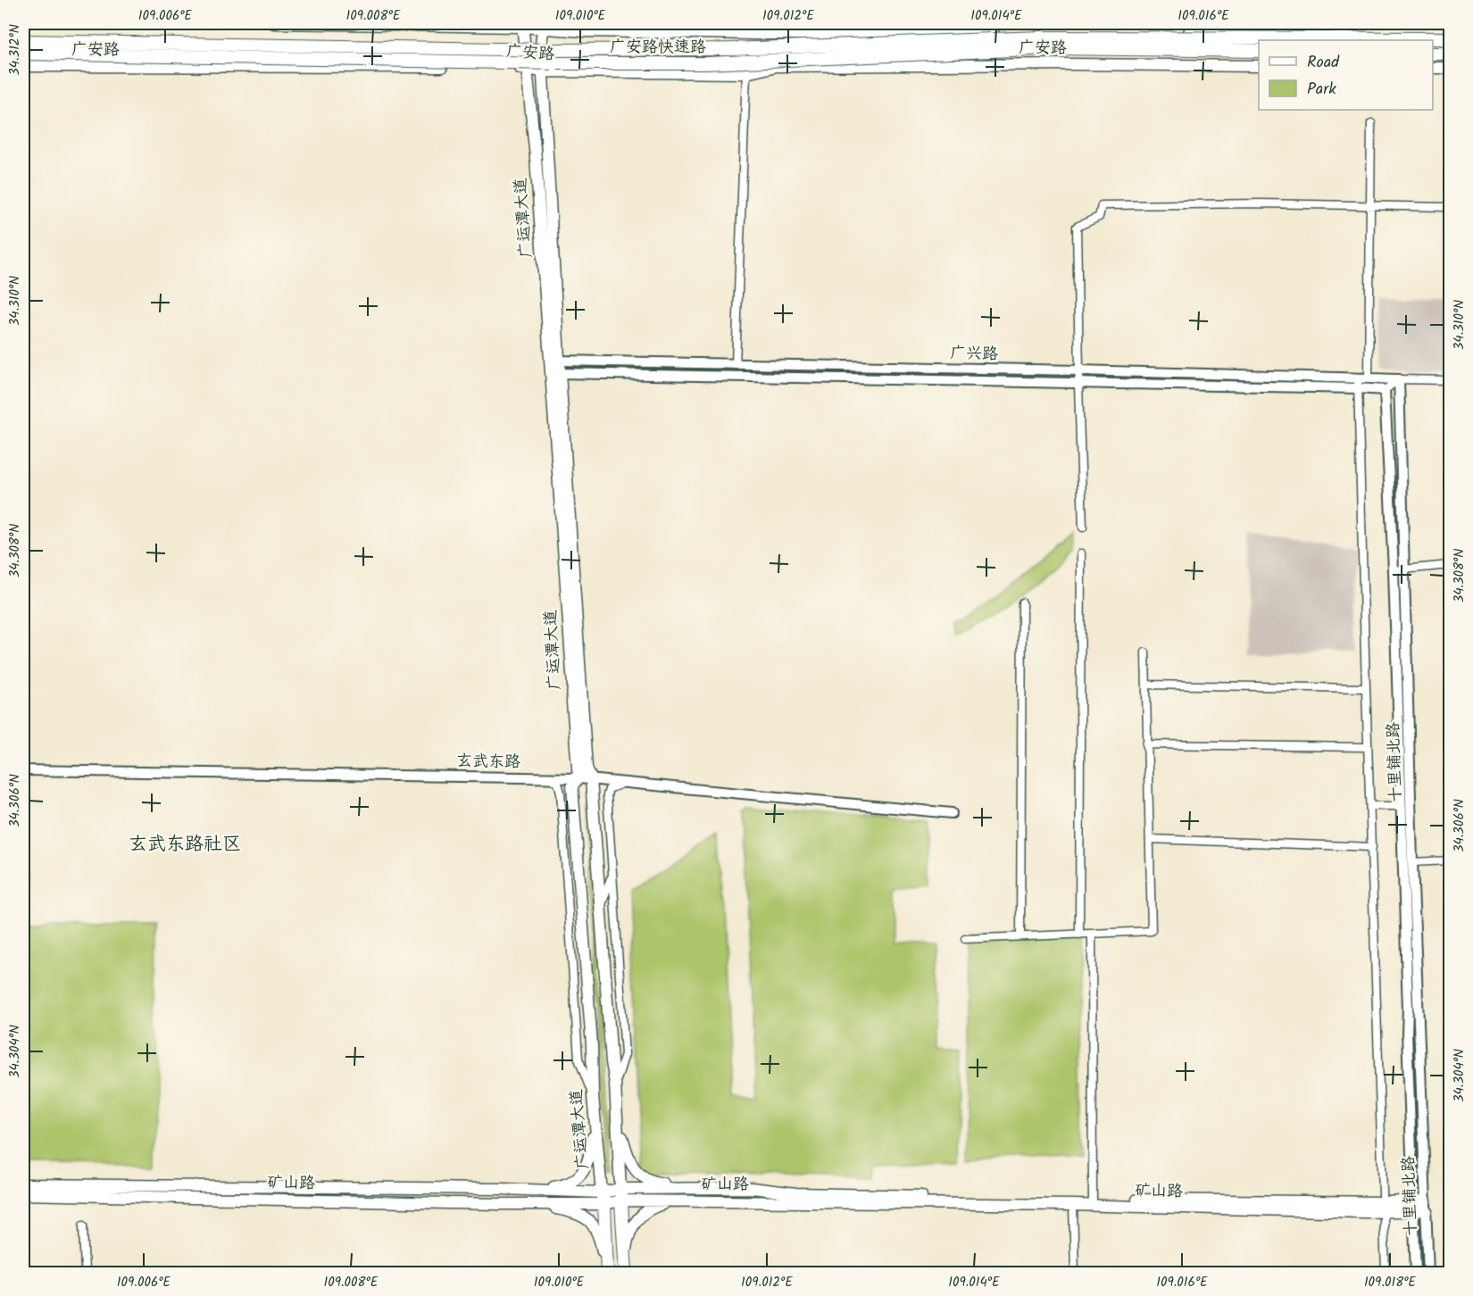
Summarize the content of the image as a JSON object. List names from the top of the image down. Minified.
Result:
{"streets":{"main road":["广安路快速路","广安路","广运潭大道","矿山路"],"street":["广兴路","玄武东路","十里铺北路"]},"crossings":[["广安路","广运潭大道"],["广运潭大道","广兴路"],["广运潭大道","玄武东路"],["广运潭大道","矿山路"],["广兴路","十里铺北路"],["十里铺北路","矿山路"]],"districts":["玄武东路社区"],"legend":["Road","Park"],"coordinates":["109.006°E","109.008°E","109.010°E","109.012°E","109.014°E","109.016°E","34.312°N","34.310°N","34.308°N","34.306°N","34.304°N","109.018°E"]}
